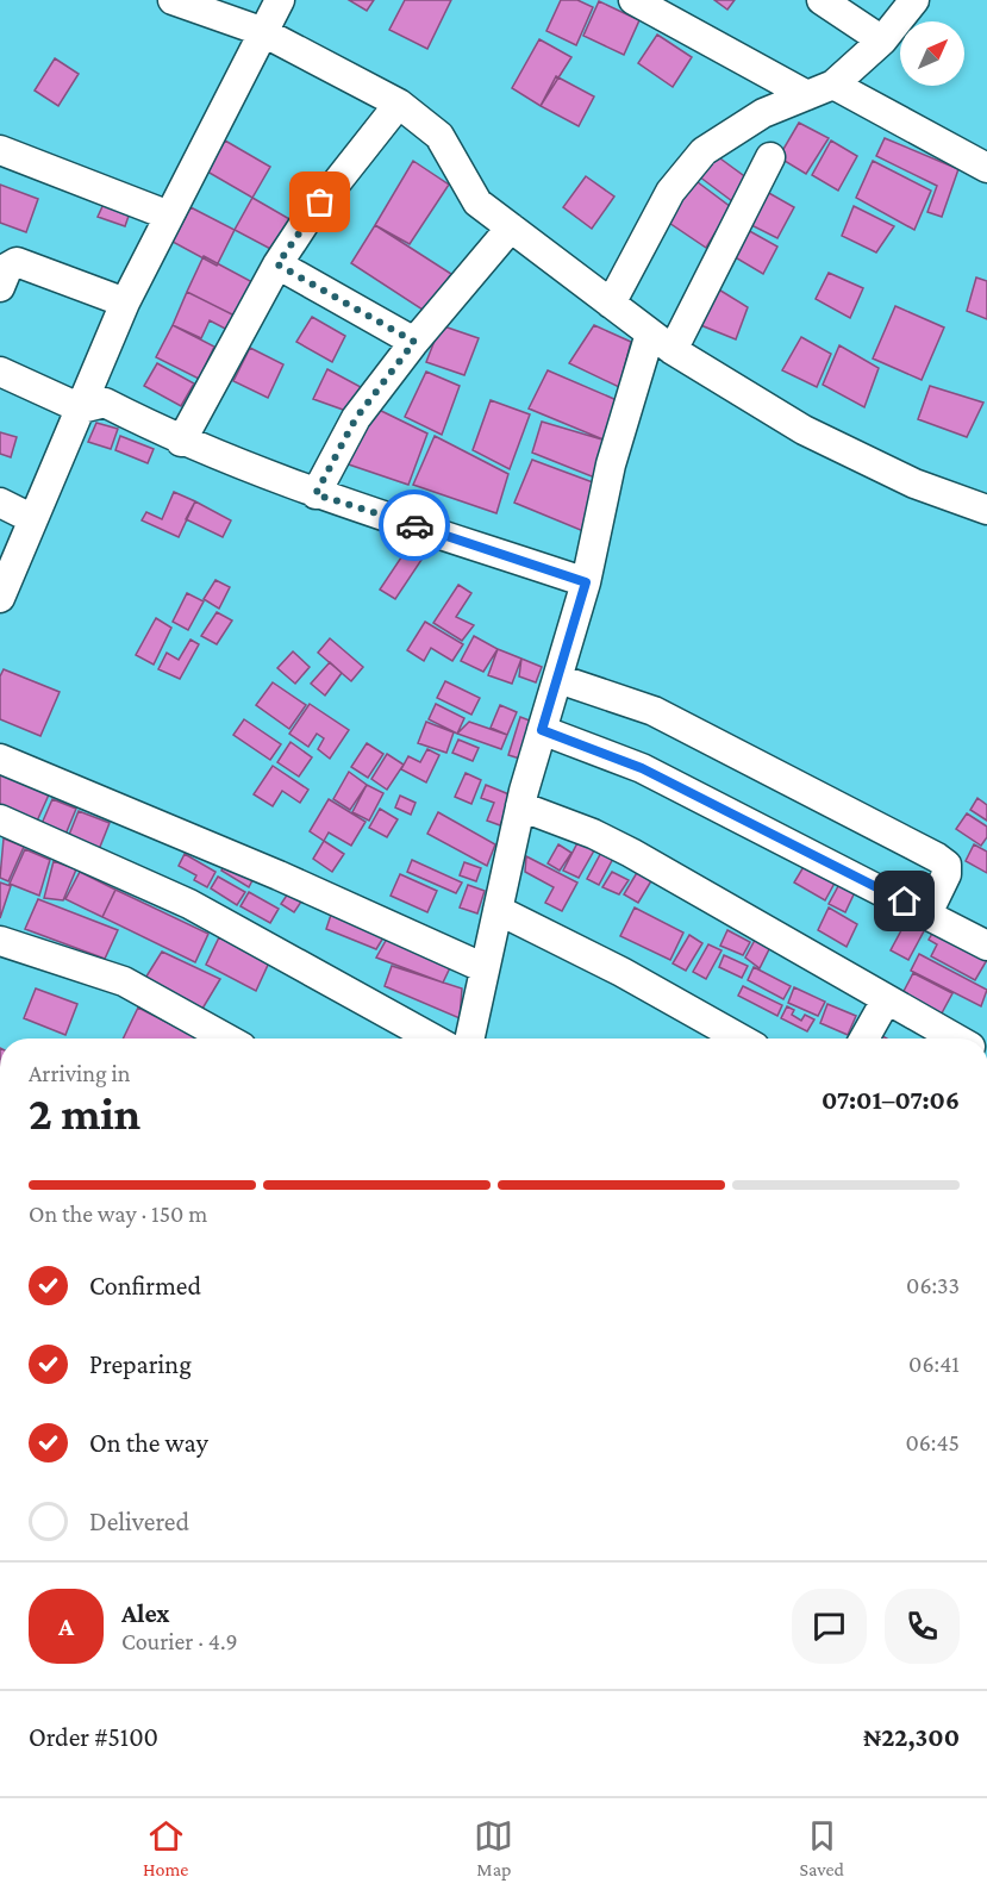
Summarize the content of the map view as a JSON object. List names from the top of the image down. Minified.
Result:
{"north":"top right","page":{"heading":["2 min","Arriving in","07:01–07:06"],"panel":["Alex","Courier · 4.9","Order #5100","₦22,300"],"bar":"On the way · 150 m","list":[["Confirmed","06:33"],["Preparing","06:41"],["On the way","06:45"],"Delivered"],"round":"A","tabs":["Home","Map","Saved"]}}
